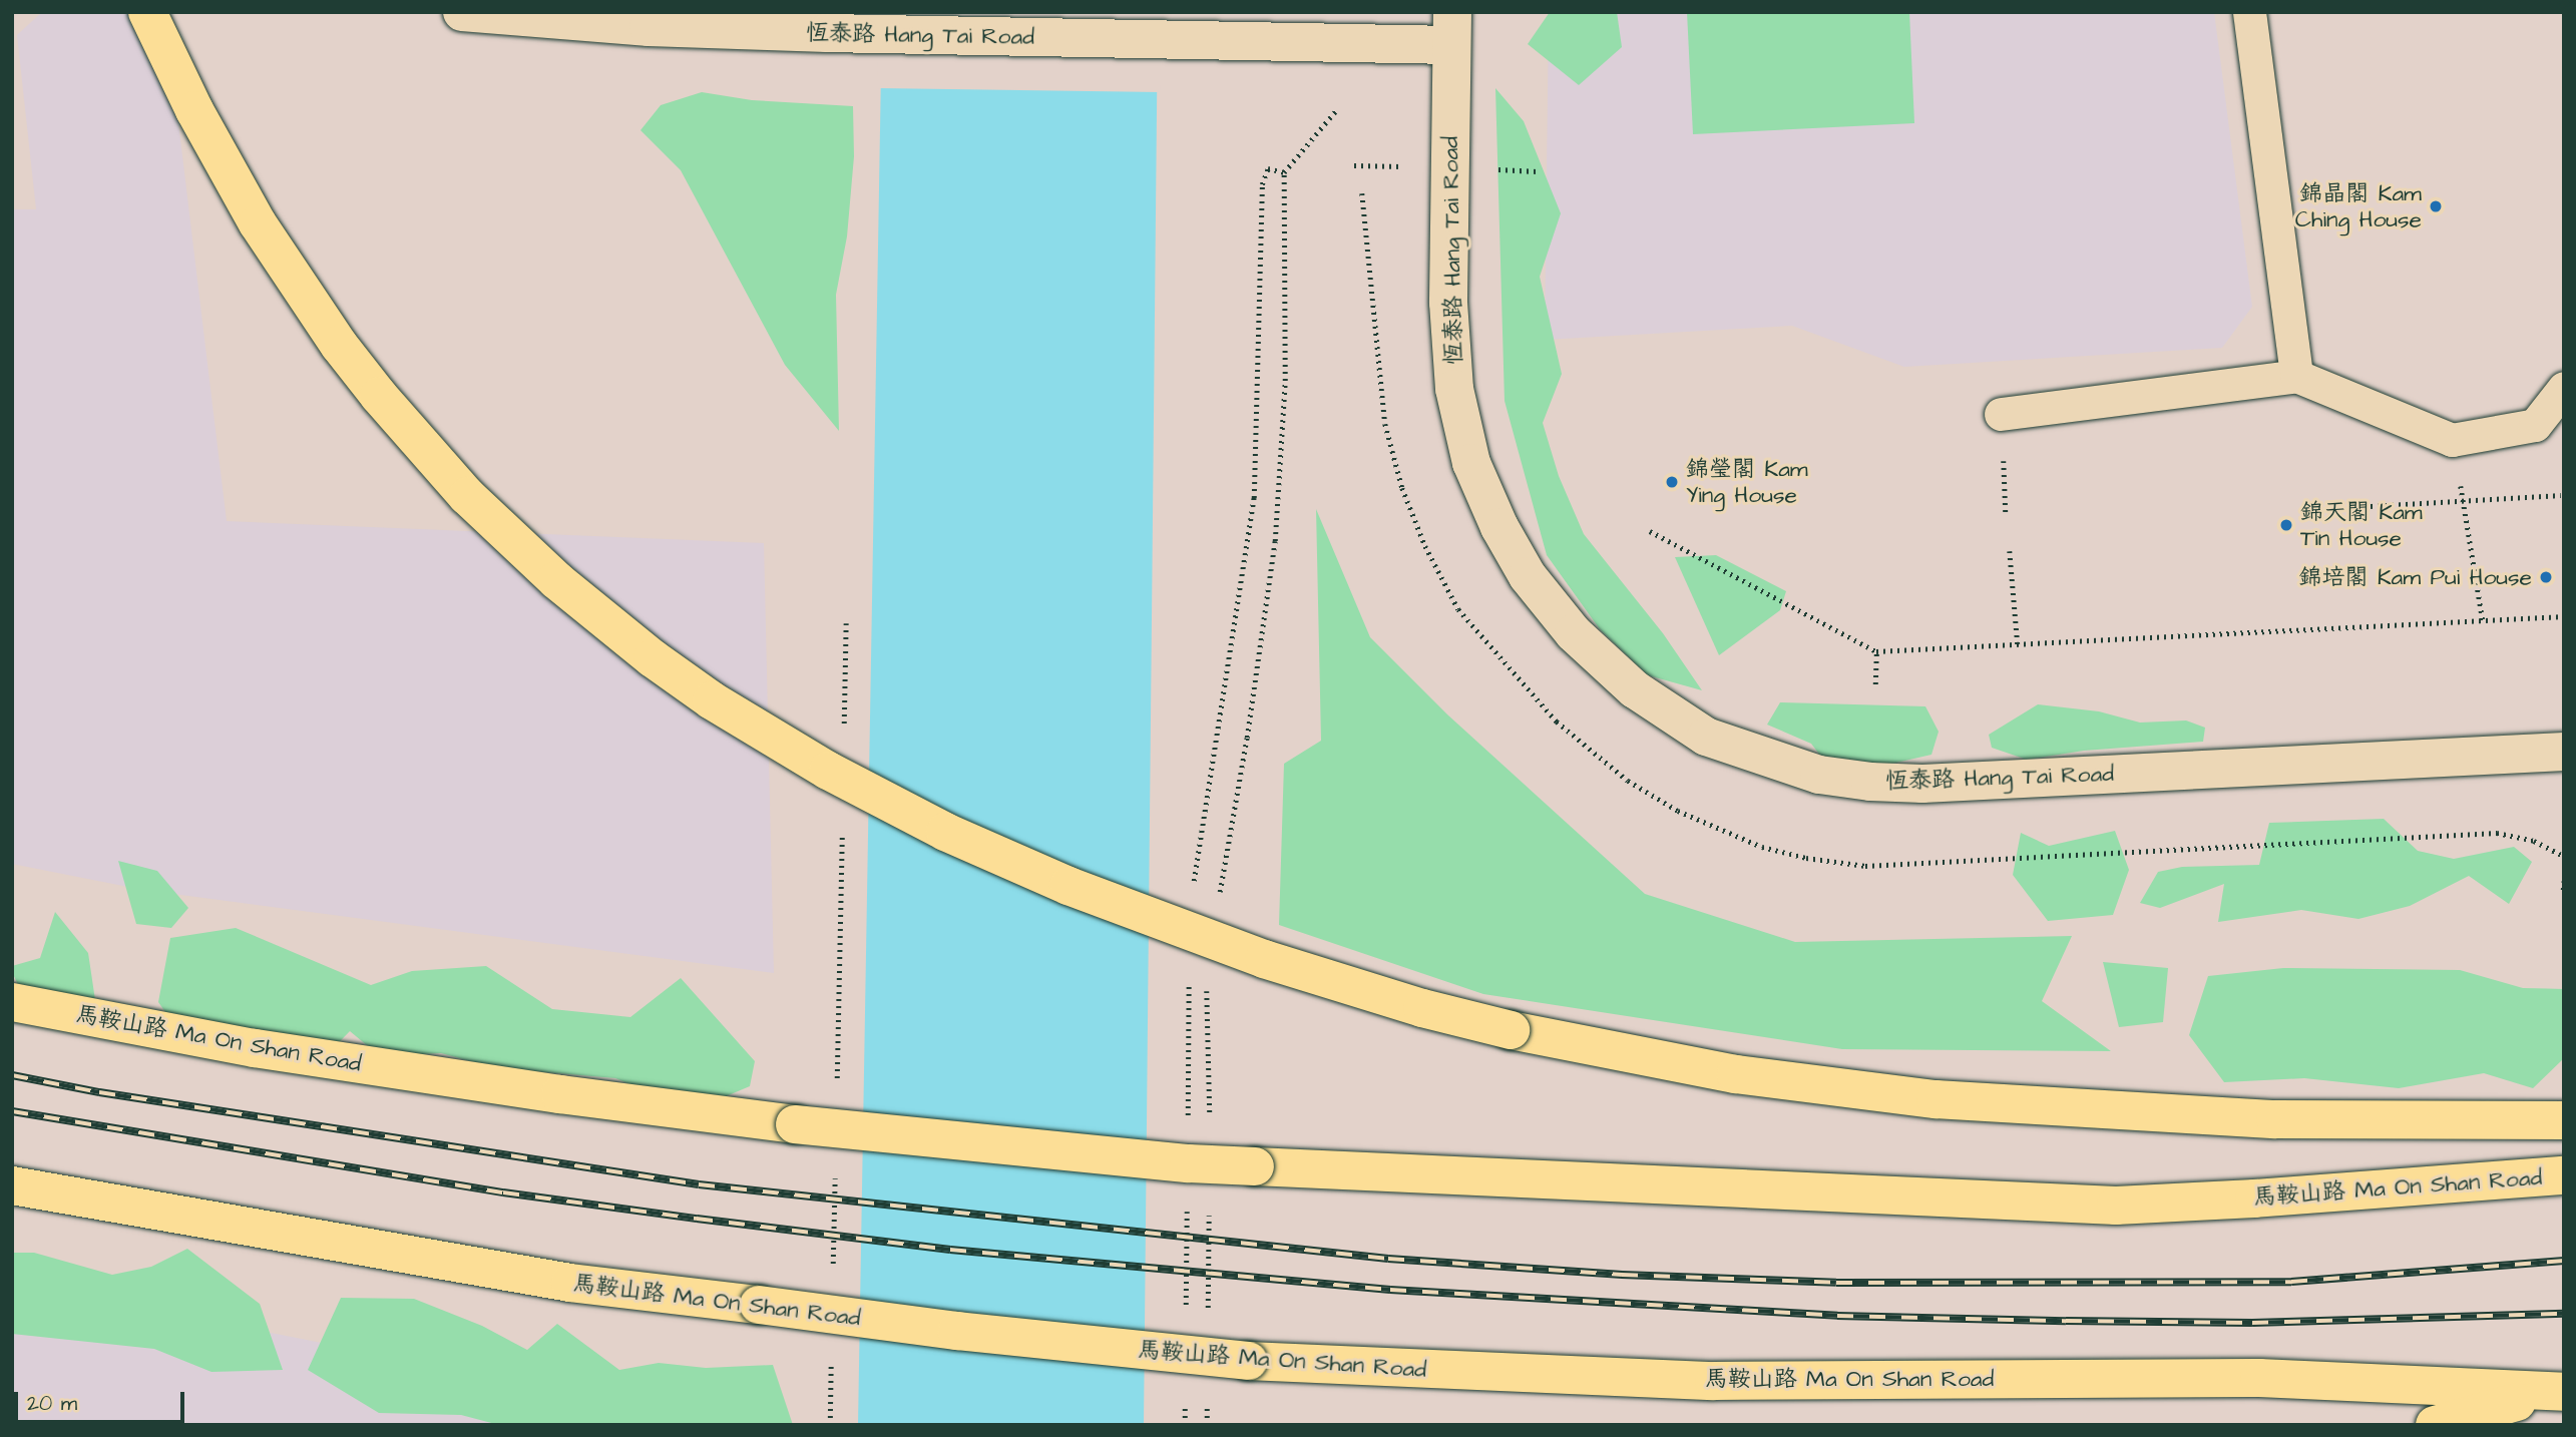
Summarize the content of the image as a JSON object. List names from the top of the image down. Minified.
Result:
{"streets":{"highway":["馬鞍山路 Ma On Shan Road"],"street":["恆泰路 Hang Tai Road"]},"places":["錦晶閣 Kam Ching House","錦瑩閣 Kam Ying House","錦天閣 Kam Tin House","錦培閣 Kam Pui House"],"scale_bar":"20 m"}
